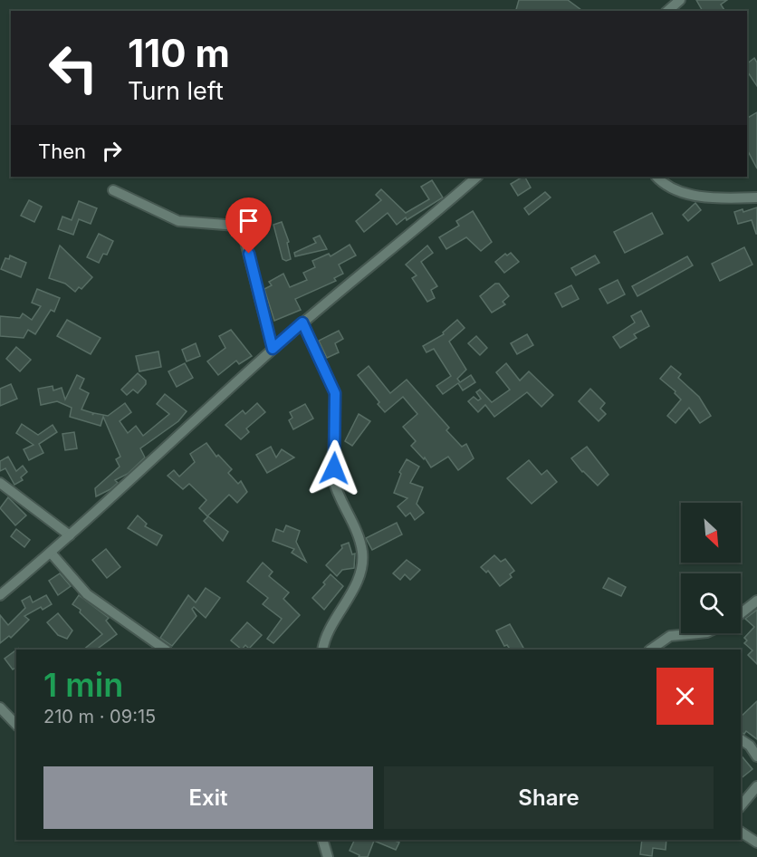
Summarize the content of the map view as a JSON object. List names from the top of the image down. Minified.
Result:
{"north":"bottom right","page":{"turn":["110 m","Turn left"],"then":"Then","heading":["1 min","210 m · 09:15"],"buttons":["Exit","Share"]}}
